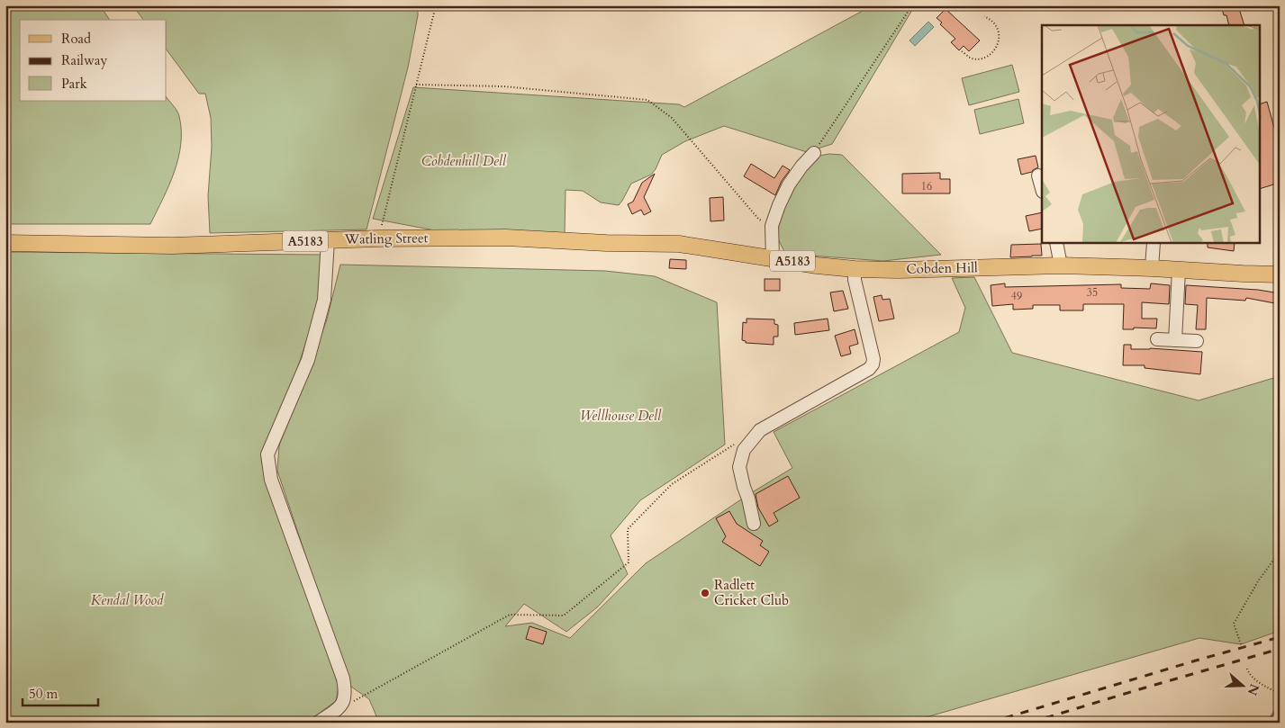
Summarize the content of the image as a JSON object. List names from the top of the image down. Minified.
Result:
{"streets":{"main road":["Watling Street","A5183","Cobden Hill"]},"crossings":[["Watling Street","Cobden Hill"]],"parks":["Cobdenhill Dell","Wellhouse Dell","Kendal Wood"],"places":["Radlett Cricket Club"],"house_numbers":["16","35","49"],"legend":["Road","Railway","Park"],"scale_bar":"50 m","north":"right"}
